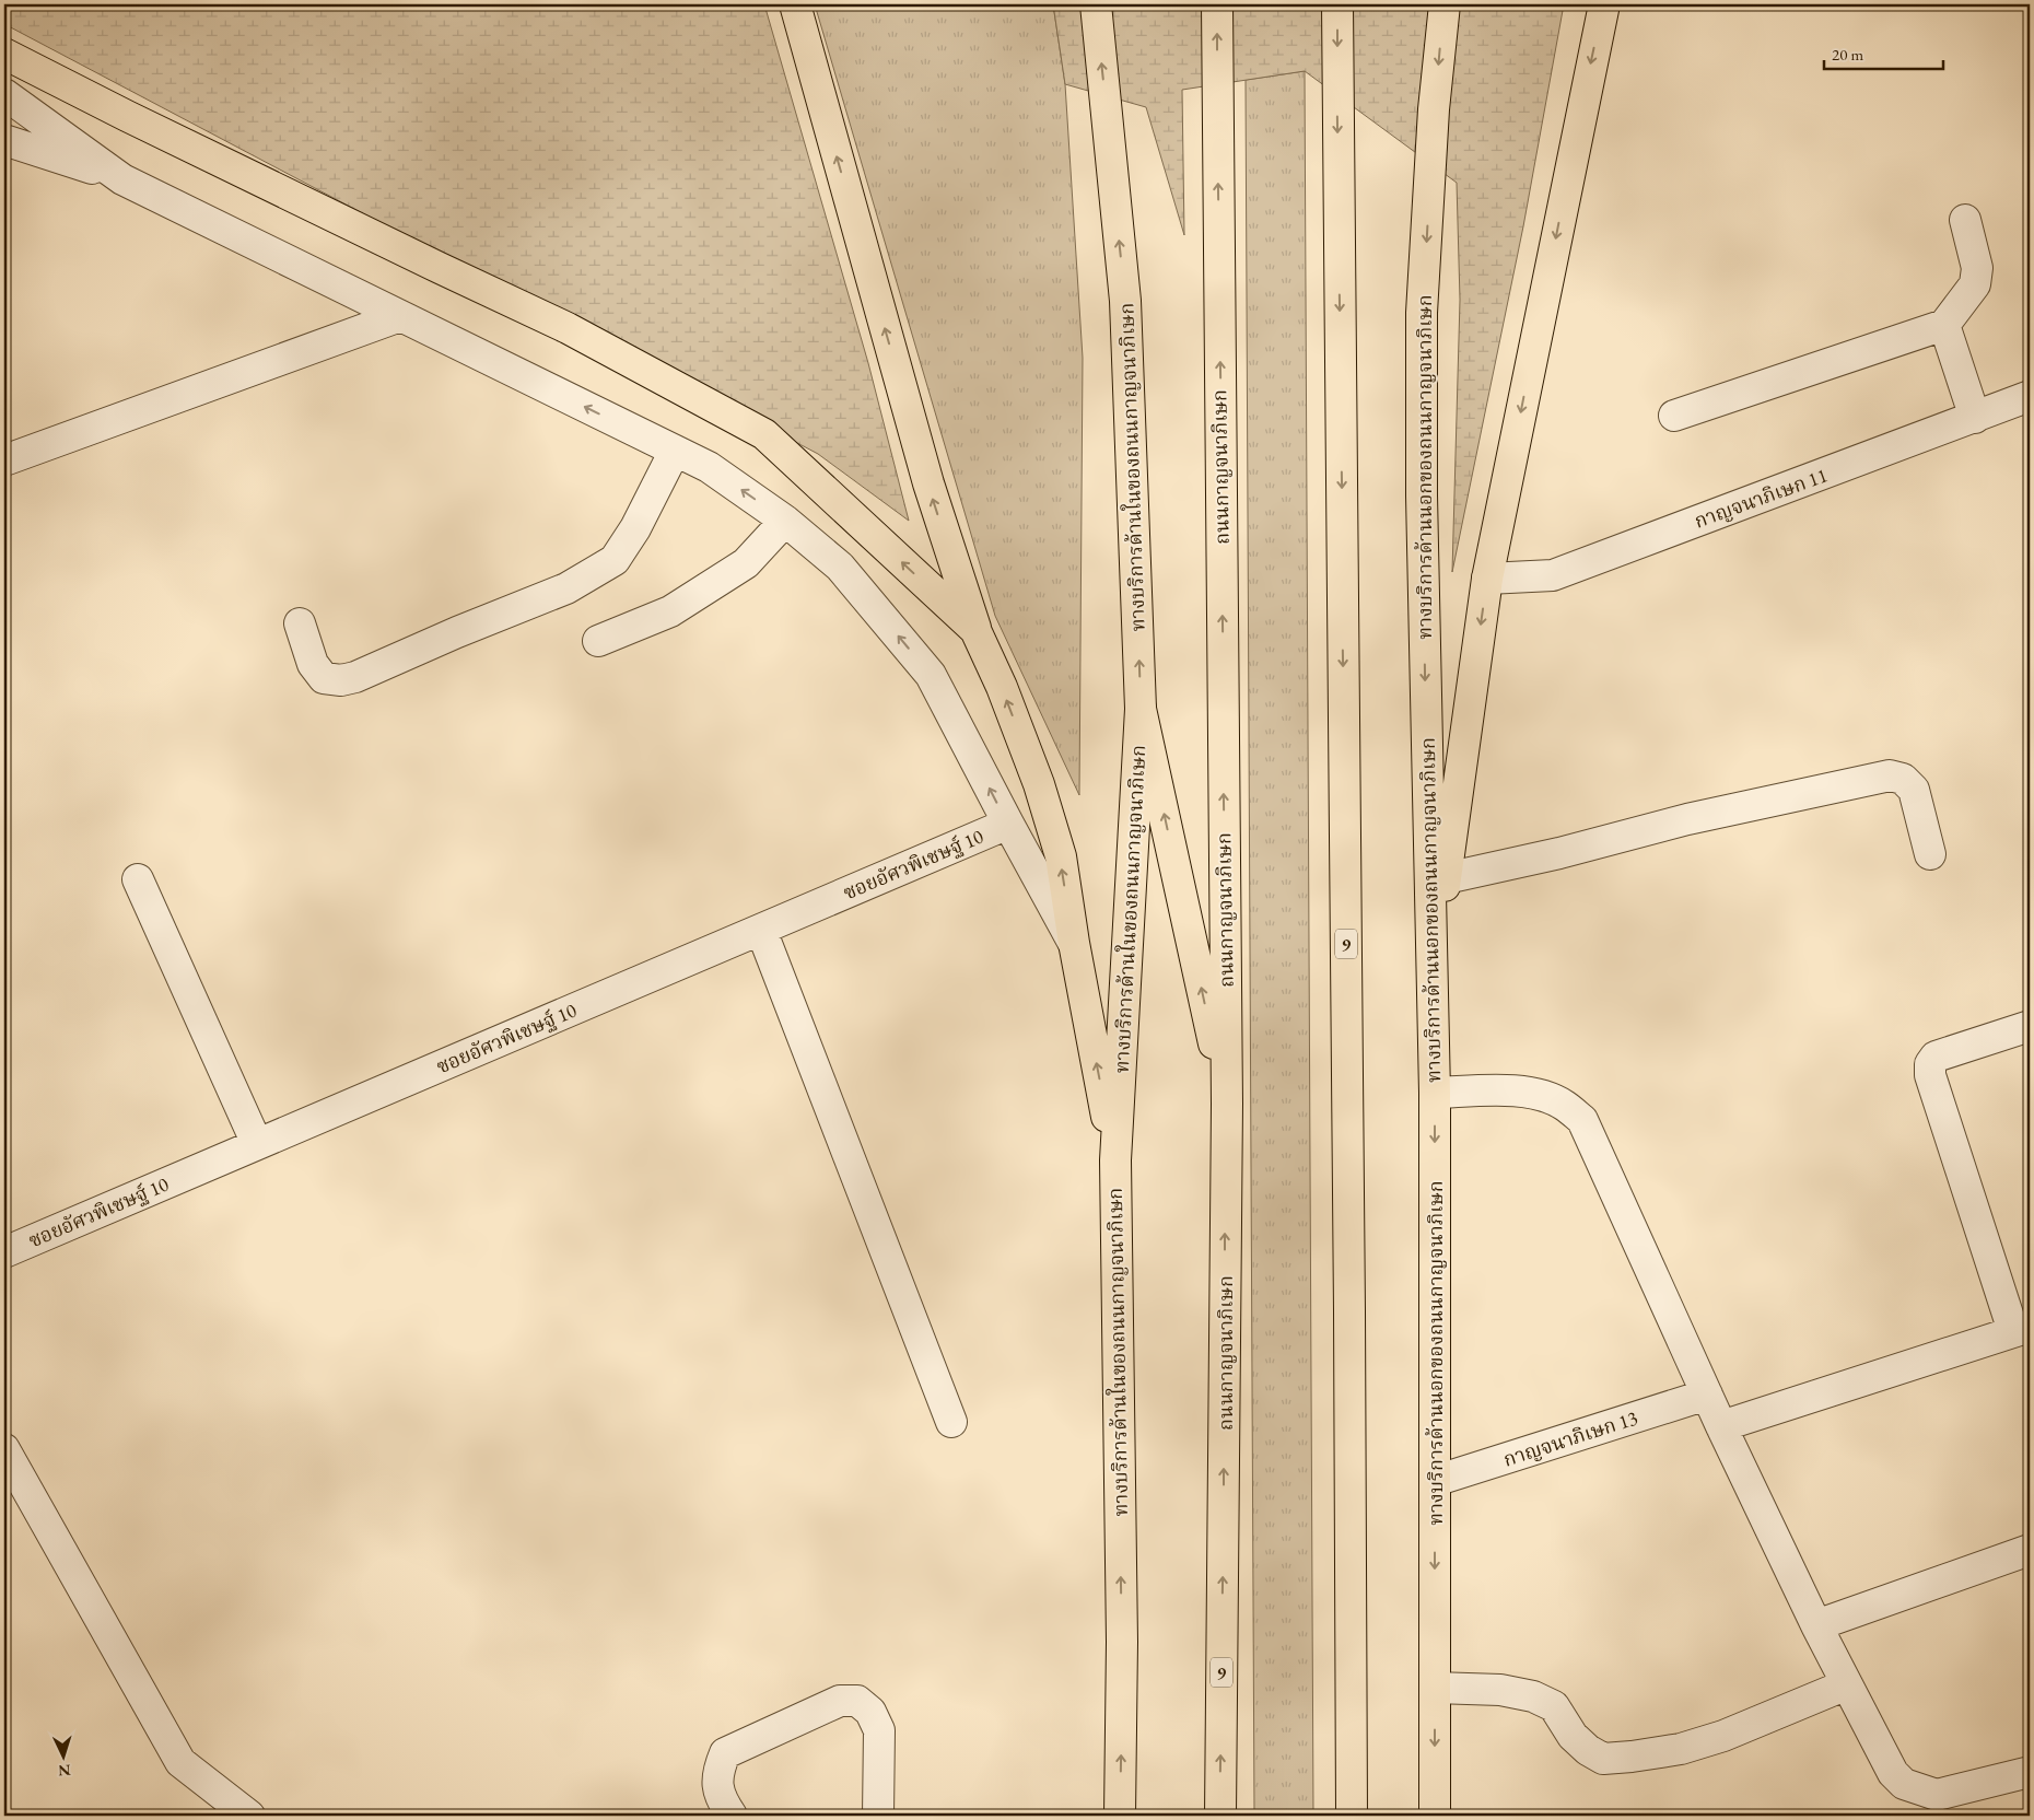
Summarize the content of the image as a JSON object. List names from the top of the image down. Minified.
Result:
{"streets":{"main road":["ทางบริการด้านในของถนนกาญจนาภิเษก","ถนนกาญจนาภิเษก","ทางบริการด้านนอกของถนนกาญจนาภิเษก","9"],"street":["กาญจนาภิเษก 11","ซอยอัศวพิเชษฐ์ 10","กาญจนาภิเษก 13"]},"crossings":[["ทางบริการด้านนอกของถนนกาญจนาภิเษก","กาญจนาภิเษก 13"]],"scale_bar":"20 m","north":"bottom"}
